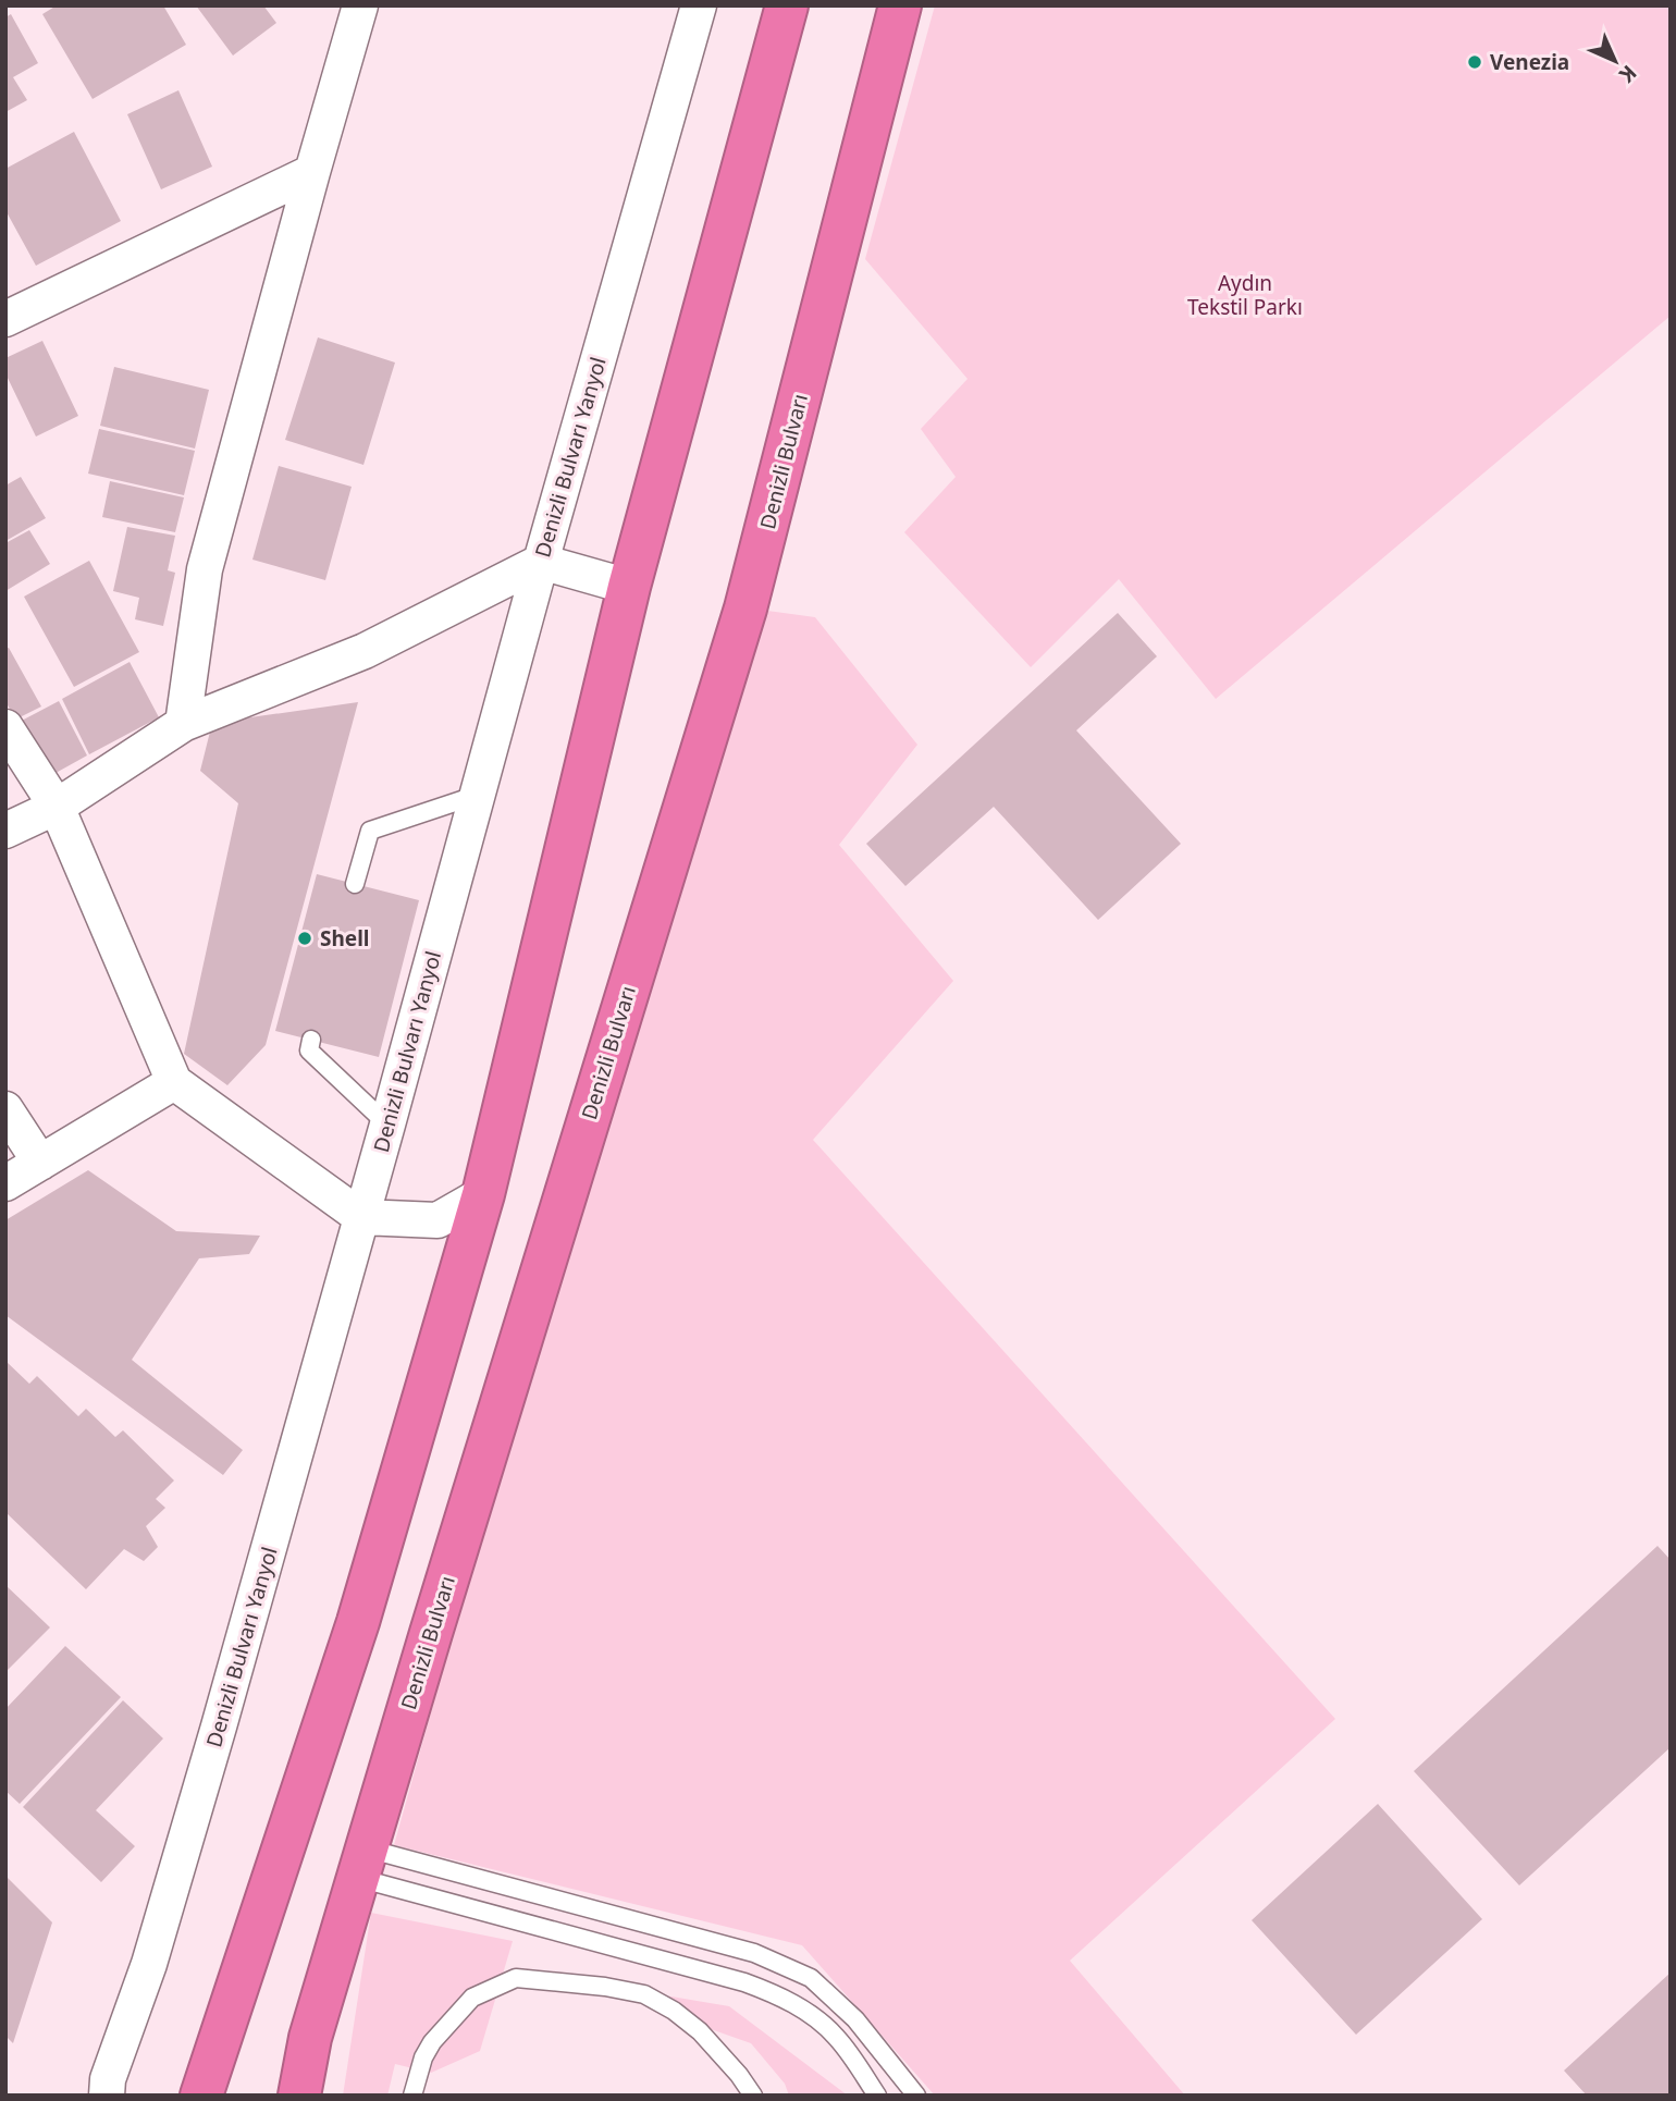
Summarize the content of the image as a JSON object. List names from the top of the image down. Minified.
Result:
{"streets":{"highway":["Denizli Bulvarı"],"street":["Denizli Bulvarı Yanyol"]},"parks":["Aydın Tekstil Parkı"],"places":["Venezia","Shell"],"north":"bottom right"}
